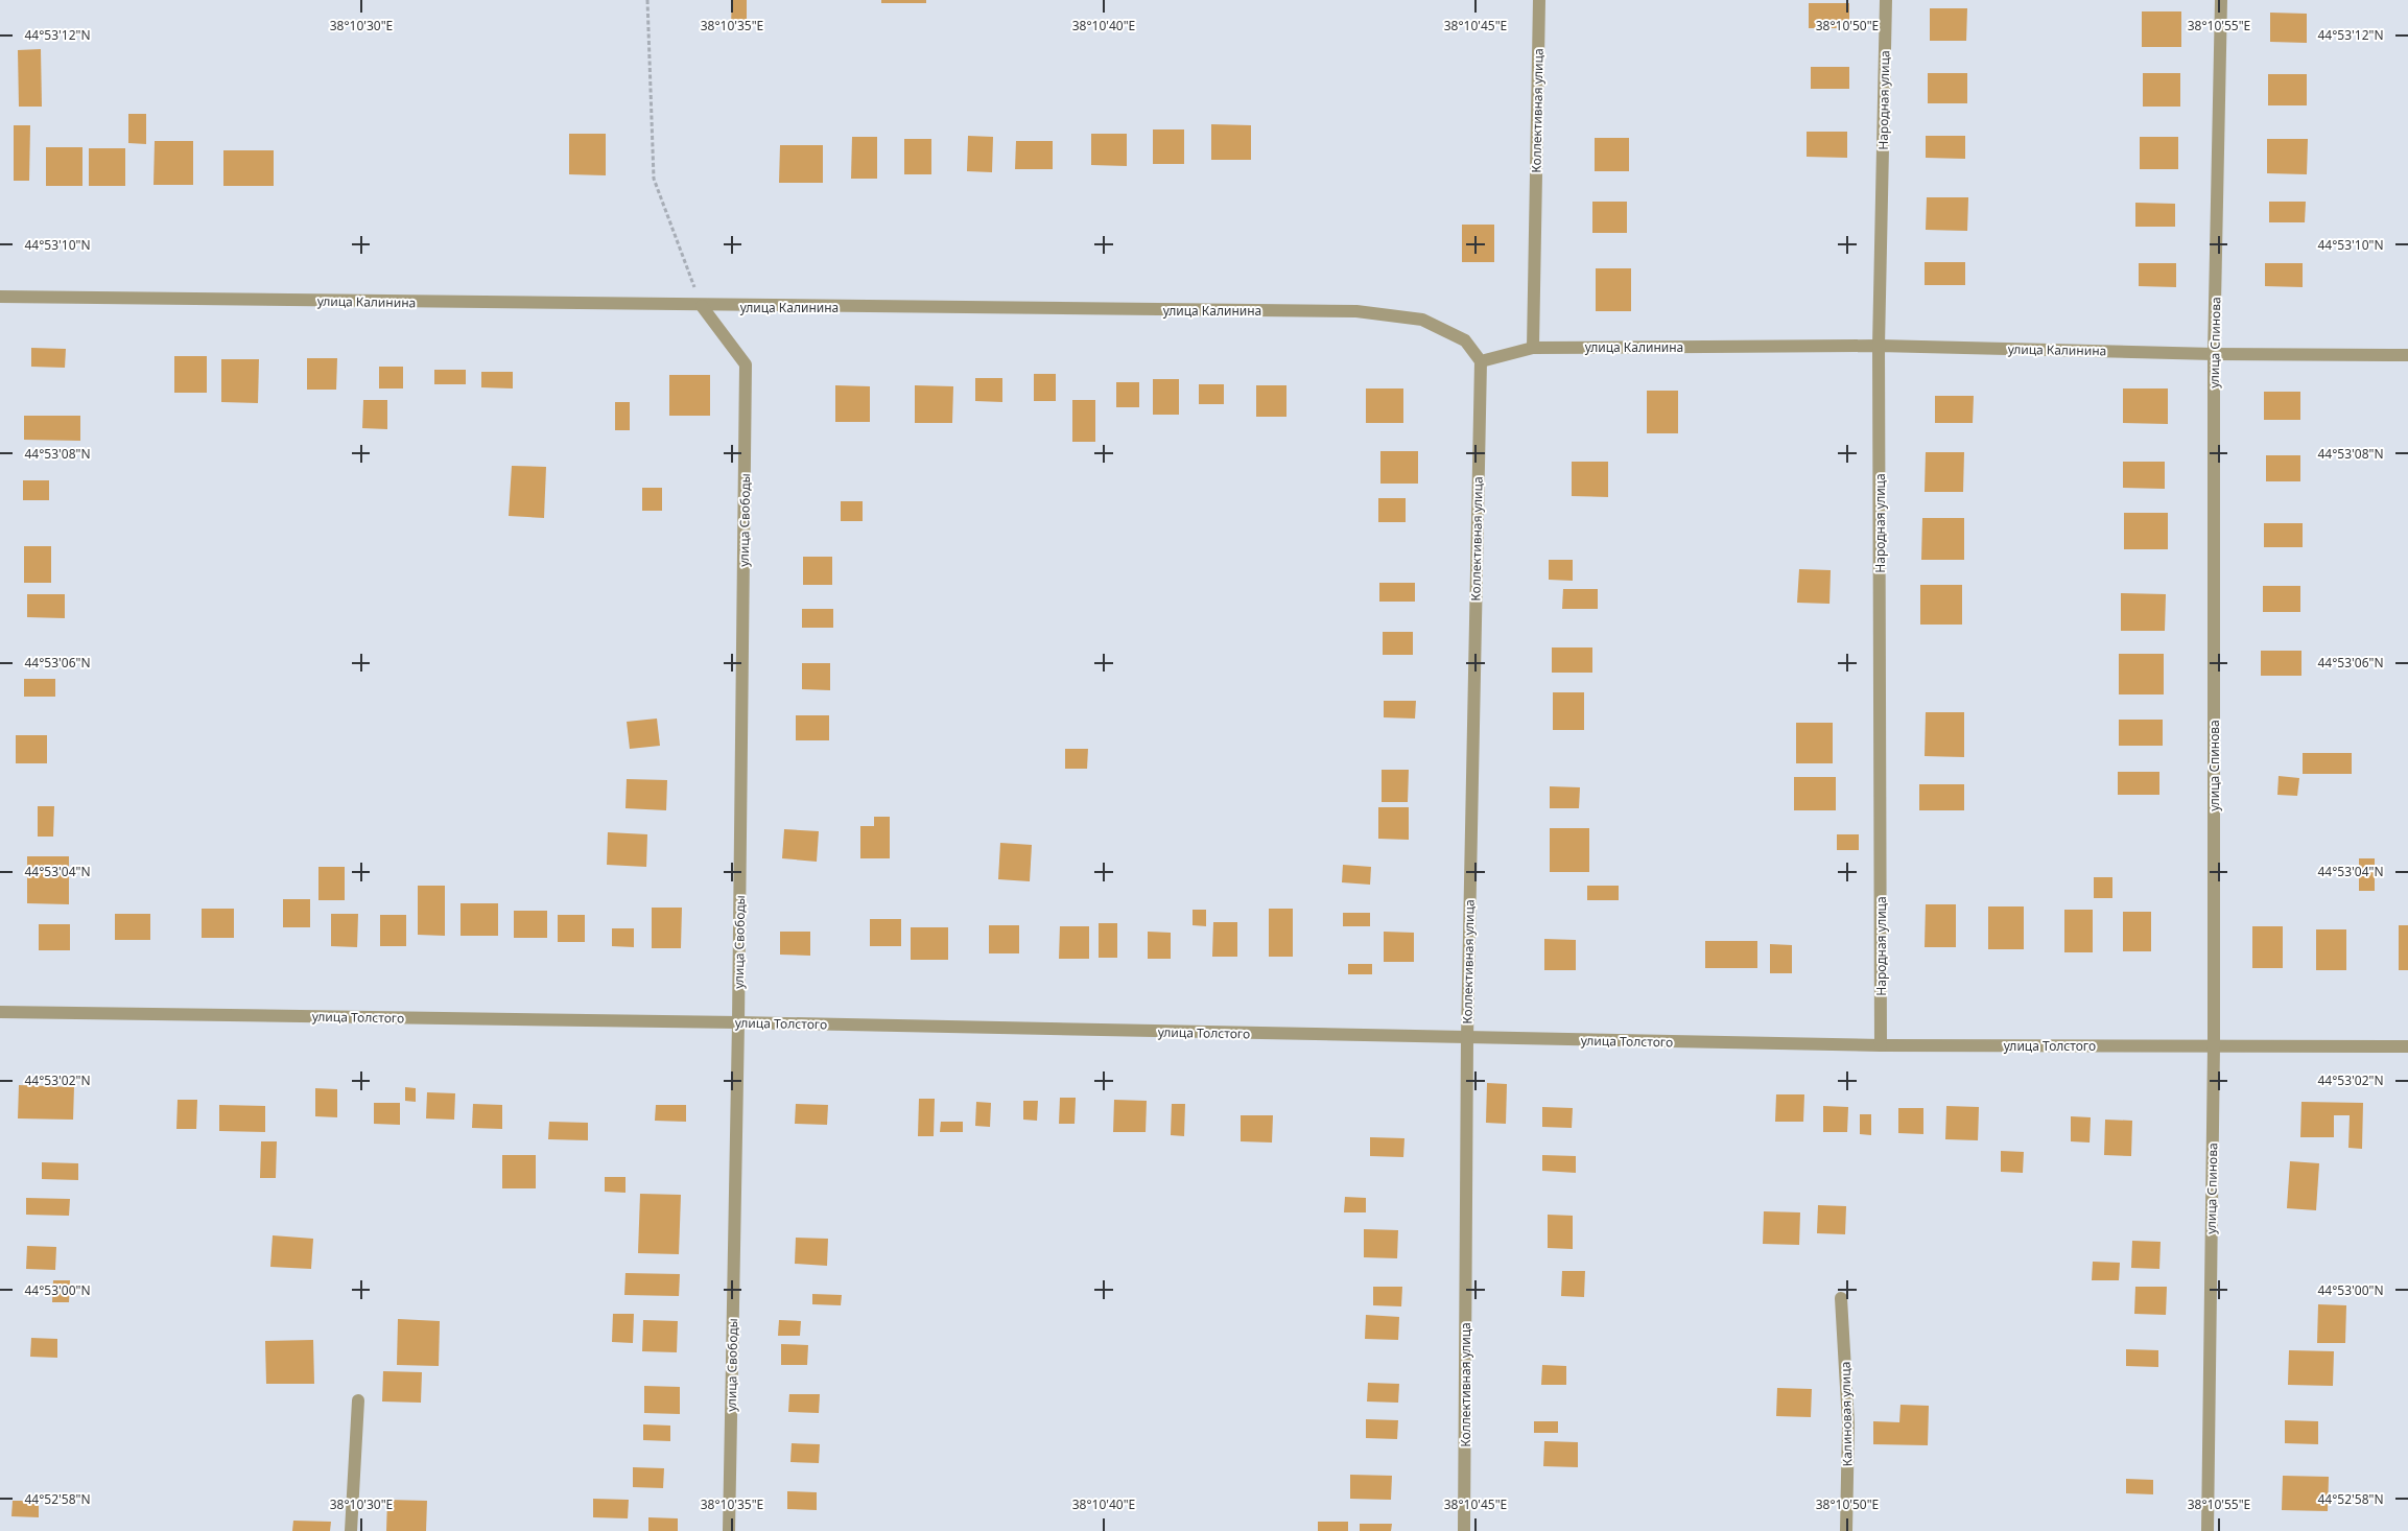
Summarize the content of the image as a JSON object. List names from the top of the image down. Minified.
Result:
{"streets":{"street":["Народная улица","Коллективная улица","улица Калинина","улица Спинова","улица Свободы","улица Толстого","Калиновая улица"]},"crossings":[["Народная улица","улица Калинина"],["Народная улица","улица Толстого"],["Коллективная улица","улица Калинина"],["Коллективная улица","улица Толстого"],["улица Калинина","улица Спинова"],["улица Калинина","улица Свободы"],["улица Спинова","улица Толстого"],["улица Свободы","улица Толстого"]],"coordinates":["38°10'30\"E","38°10'35\"E","38°10'40\"E","38°10'45\"E","38°10'50\"E","38°10'55\"E","44°53'12\"N","44°53'10\"N","44°53'08\"N","44°53'06\"N","44°53'04\"N","44°53'02\"N","44°53'00\"N","44°52'58\"N"]}
